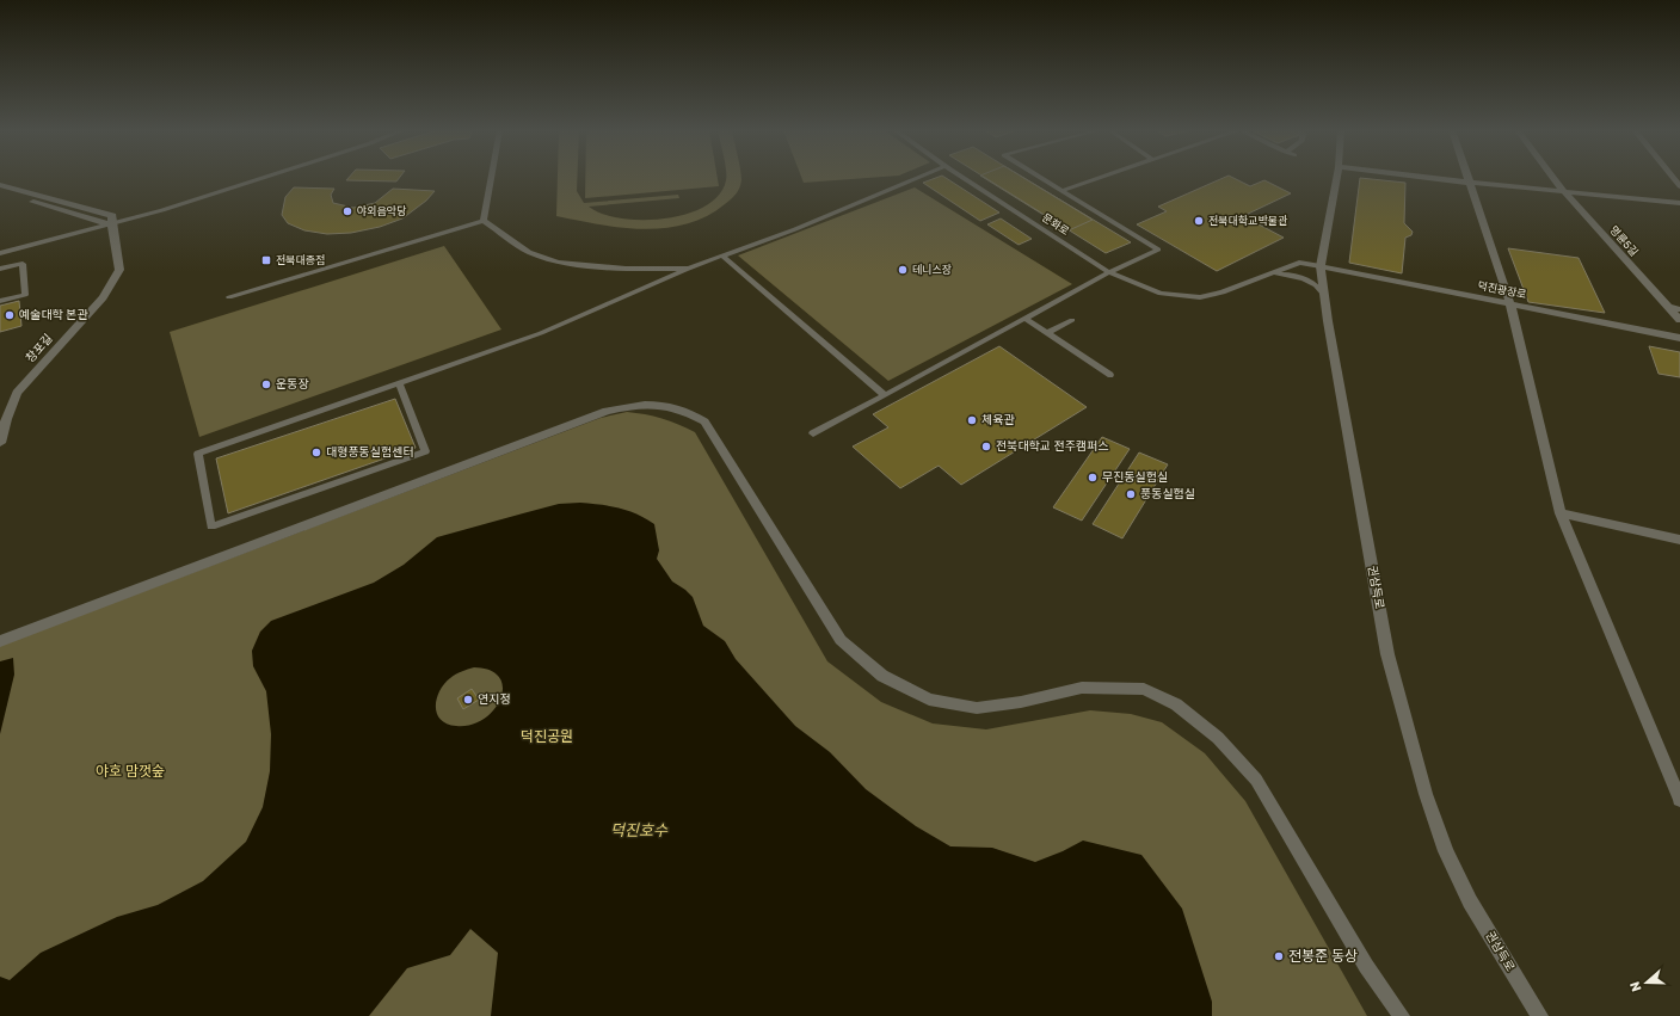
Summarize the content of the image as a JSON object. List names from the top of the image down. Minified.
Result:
{"streets":{"street":["명륜5길","덕진광장로","창포길","권삼득로"],"lane":["문화로"]},"crossings":[["문화로","덕진광장로"],["문화로","권삼득로"],["덕진광장로","권삼득로"]],"water":["덕진호수"],"parks":["덕진공원","야호 맘껏숲"],"places":{"other":["야외음악당","전북대학교박물관","테니스장","예술대학 본관","운동장","체육관","전북대학교 전주캠퍼스","대형풍동실험센터","무진동실험실","풍동실험실","연지정","전봉준 동상"],"transit":["전북대종점"]},"north":"left"}
